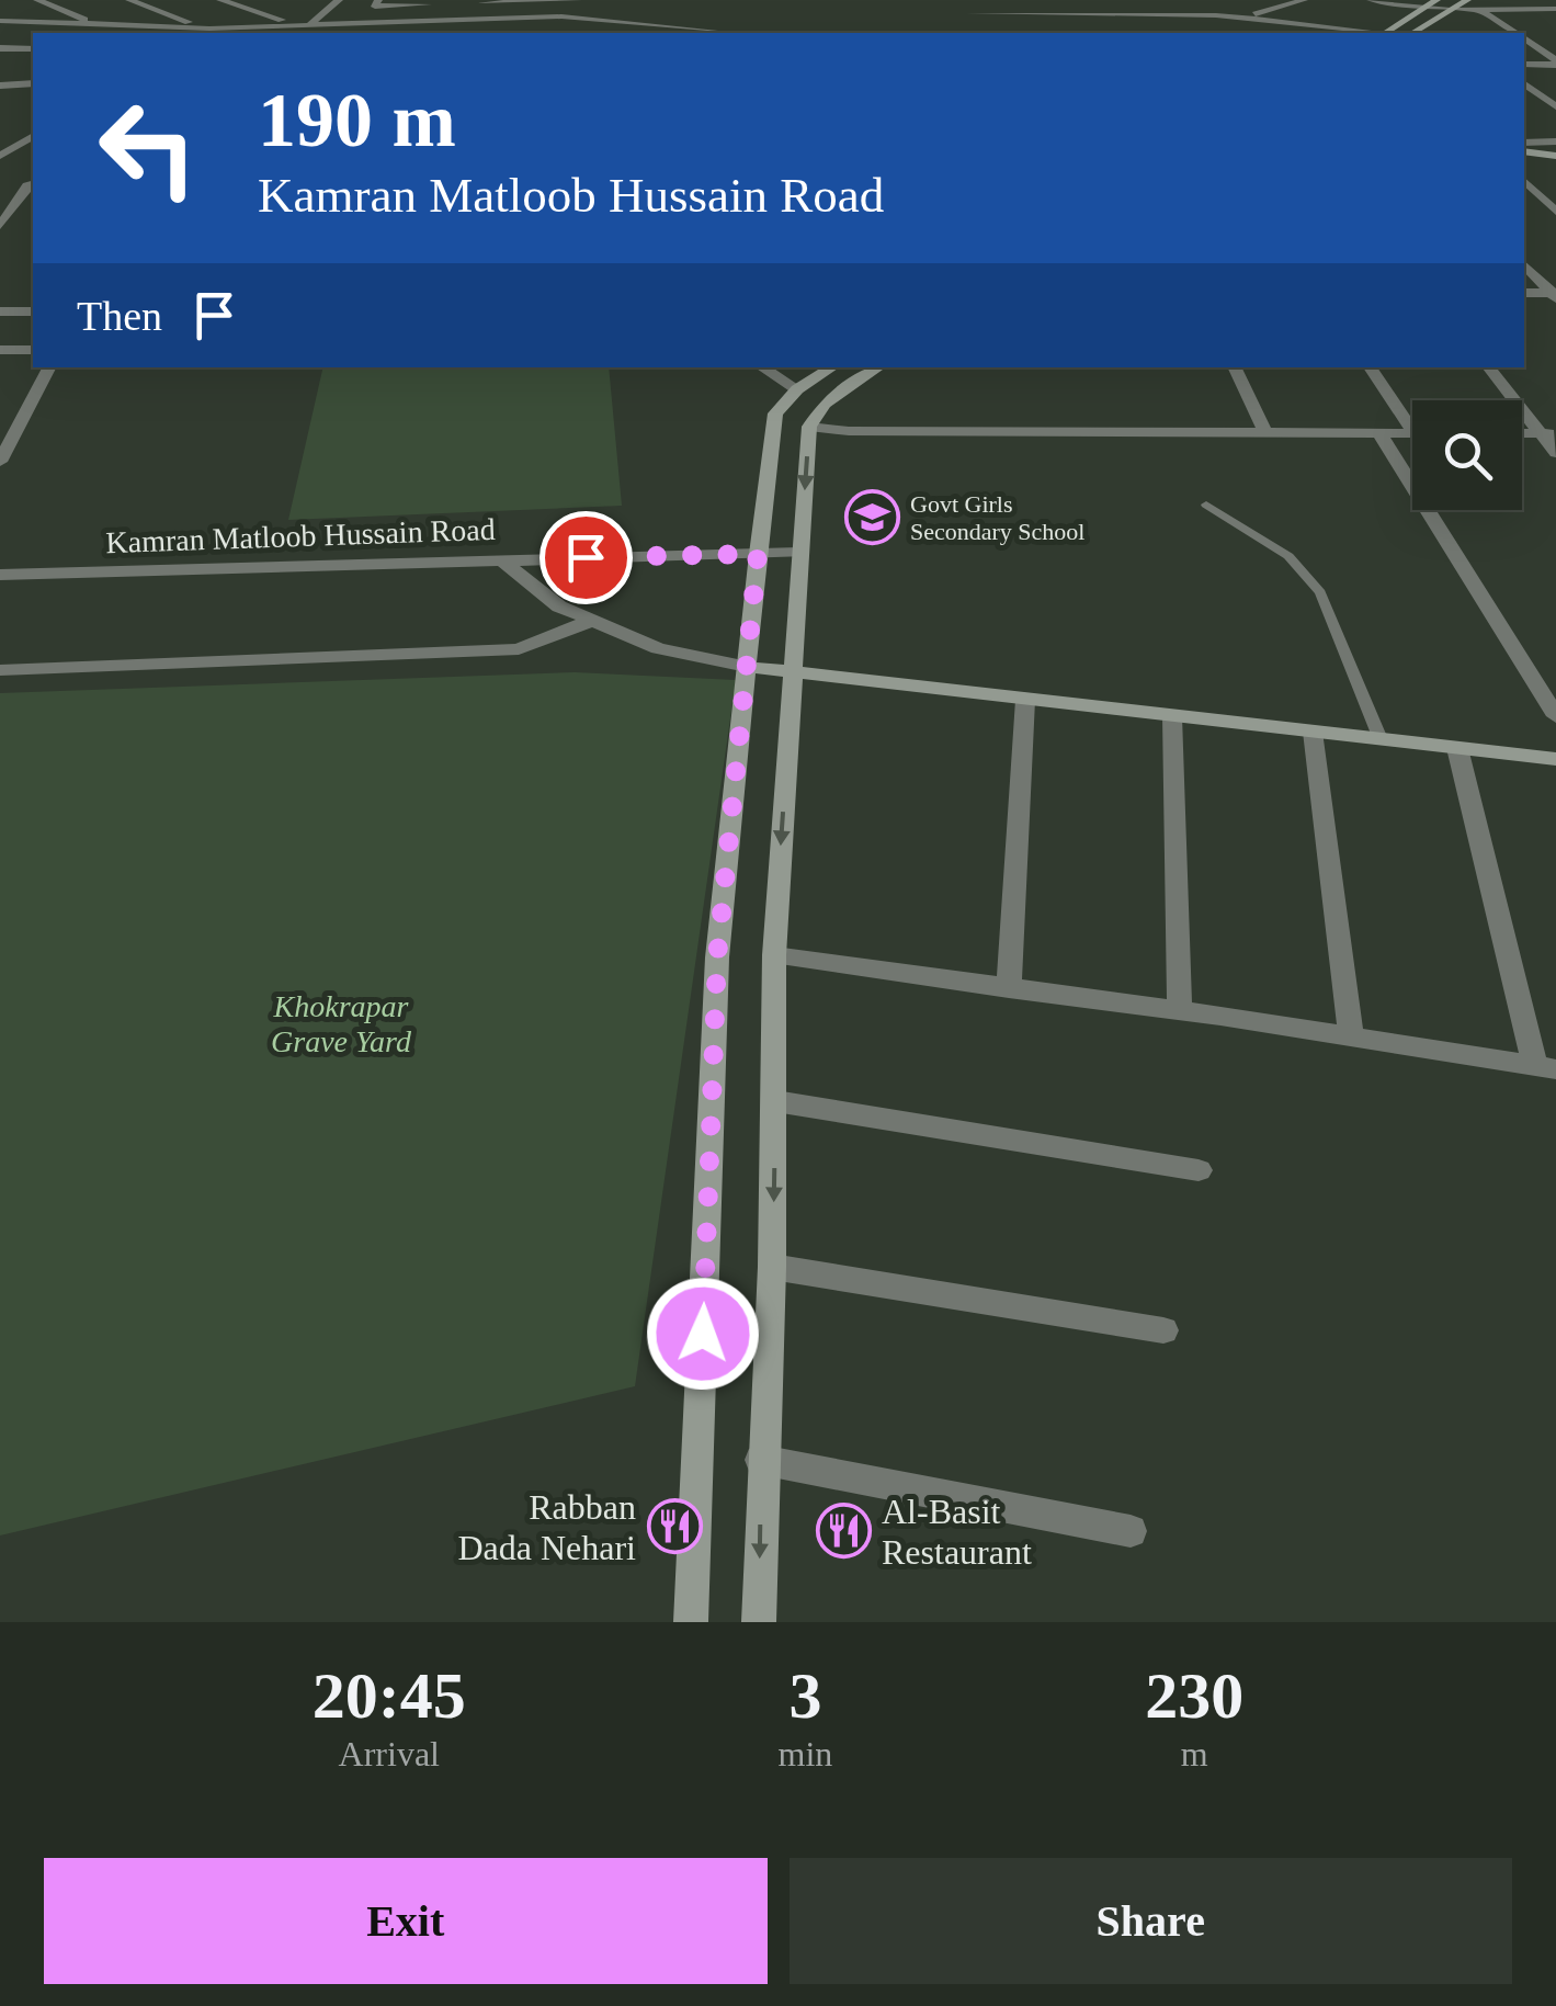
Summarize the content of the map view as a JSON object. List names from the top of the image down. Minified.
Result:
{"streets":{"street":["Kamran Matloob Hussain Road"]},"parks":["Khokrapar Grave Yard"],"places":{"school or university":["Govt Girls Secondary School"],"restaurant":["Rabban Dada Nehari","Al-Basit Restaurant"]},"page":{"turn":["190 m","Kamran Matloob Hussain Road"],"then":"Then","eta":["20:45","Arrival","3","min","230","m"],"buttons":["Exit","Share"]}}
